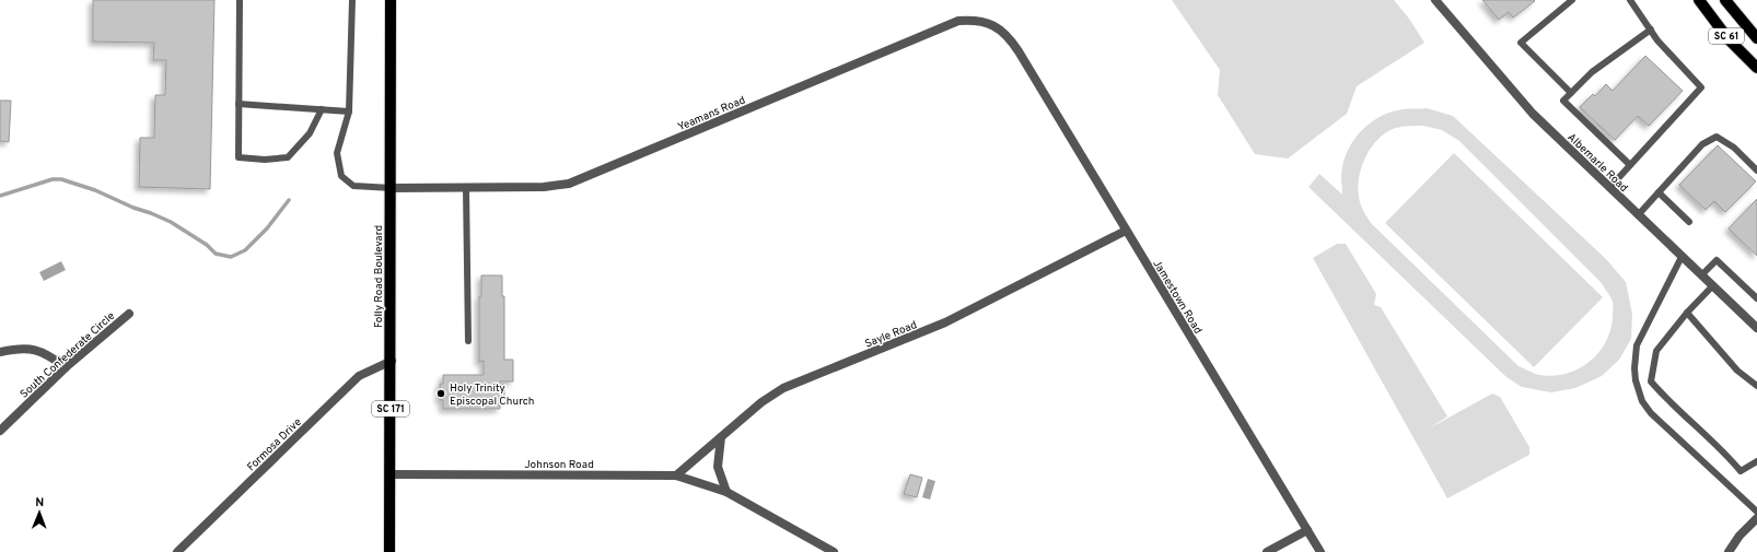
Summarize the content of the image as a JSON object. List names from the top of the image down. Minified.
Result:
{"streets":{"main road":["SC 61","Folly Road Boulevard","SC 171"],"street":["Yeamans Road","Albemarle Road","Jamestown Road","Sayle Road","South Confederate Circle","Formosa Drive","Johnson Road"]},"crossings":[["Yeamans Road","Folly Road Boulevard"],["Yeamans Road","Jamestown Road"],["Folly Road Boulevard","Formosa Drive"],["Folly Road Boulevard","Johnson Road"],["Jamestown Road","Sayle Road"],["Sayle Road","Johnson Road"]],"places":["Holy Trinity Episcopal Church"],"north":"top"}
